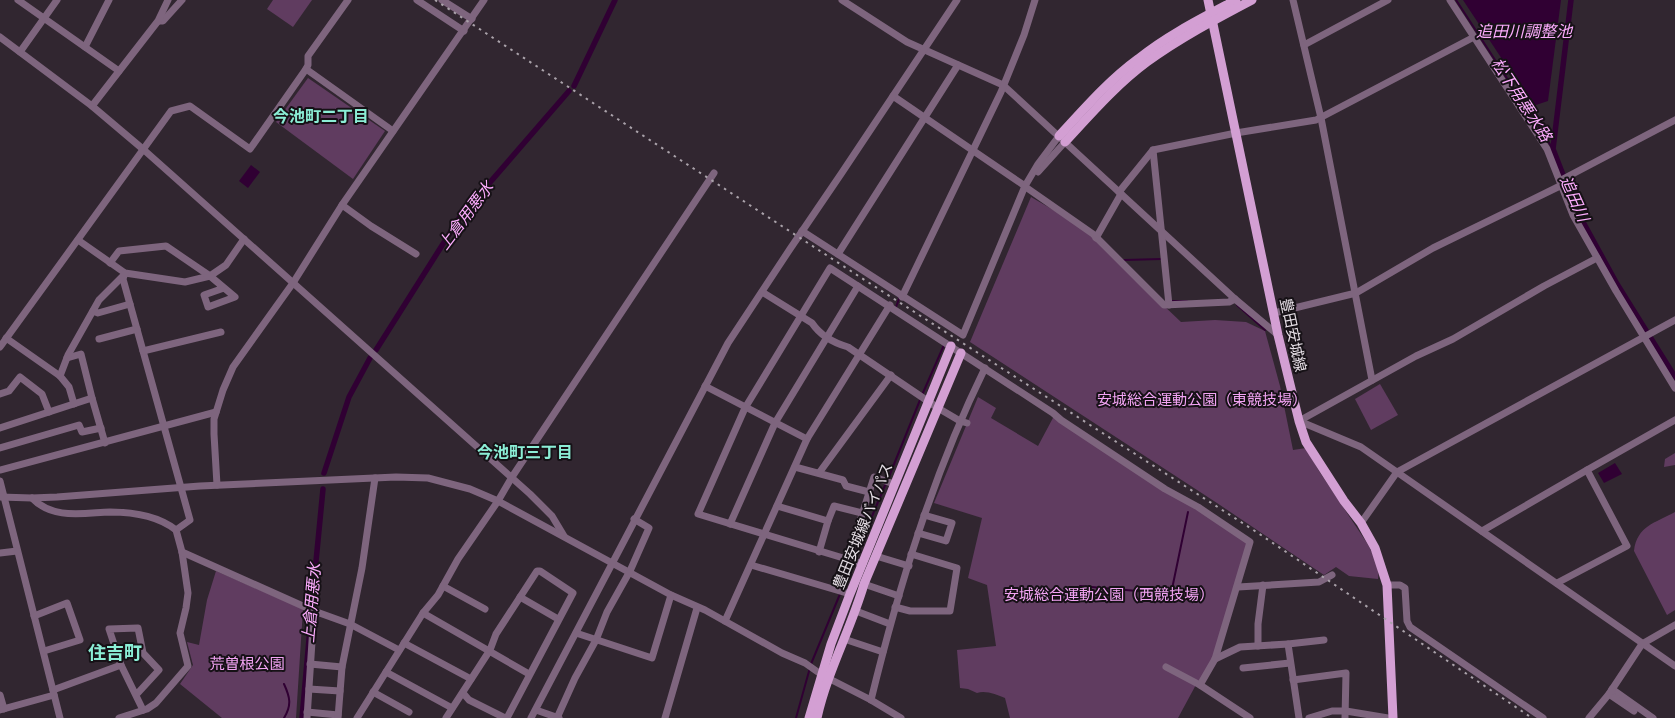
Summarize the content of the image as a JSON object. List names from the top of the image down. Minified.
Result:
{"streets":{"main road":["豊田安城線","豊田安城線バイパス"]},"districts":["今池町二丁目","今池町三丁目","住吉町"],"water":["追田川調整池","松下用悪水路","追田川","上倉用悪水"],"parks":["安城総合運動公園（東競技場）","安城総合運動公園（西競技場）","荒曽根公園"]}
